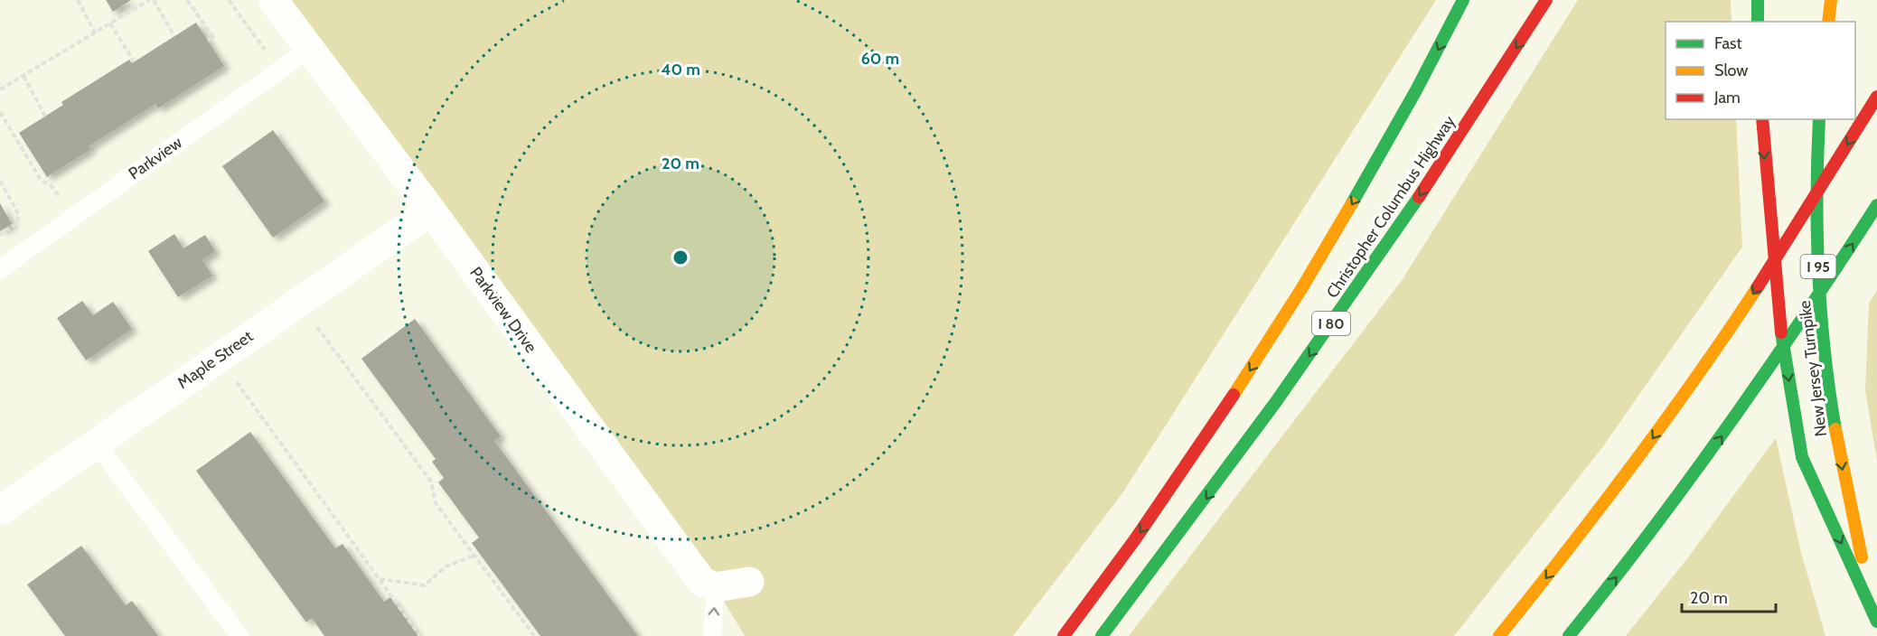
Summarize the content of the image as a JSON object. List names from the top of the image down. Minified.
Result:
{"streets":{"highway":["Christopher Columbus Highway","I 95","I 80","New Jersey Turnpike"],"street":["Parkview Drive","Maple Street"],"lane":["Parkview"]},"crossings":[["Parkview","Parkview Drive"],["Parkview Drive","Maple Street"]],"legend":["Fast","Slow","Jam"],"scale_bar":"20 m","rings":["60 m","40 m","20 m"]}
